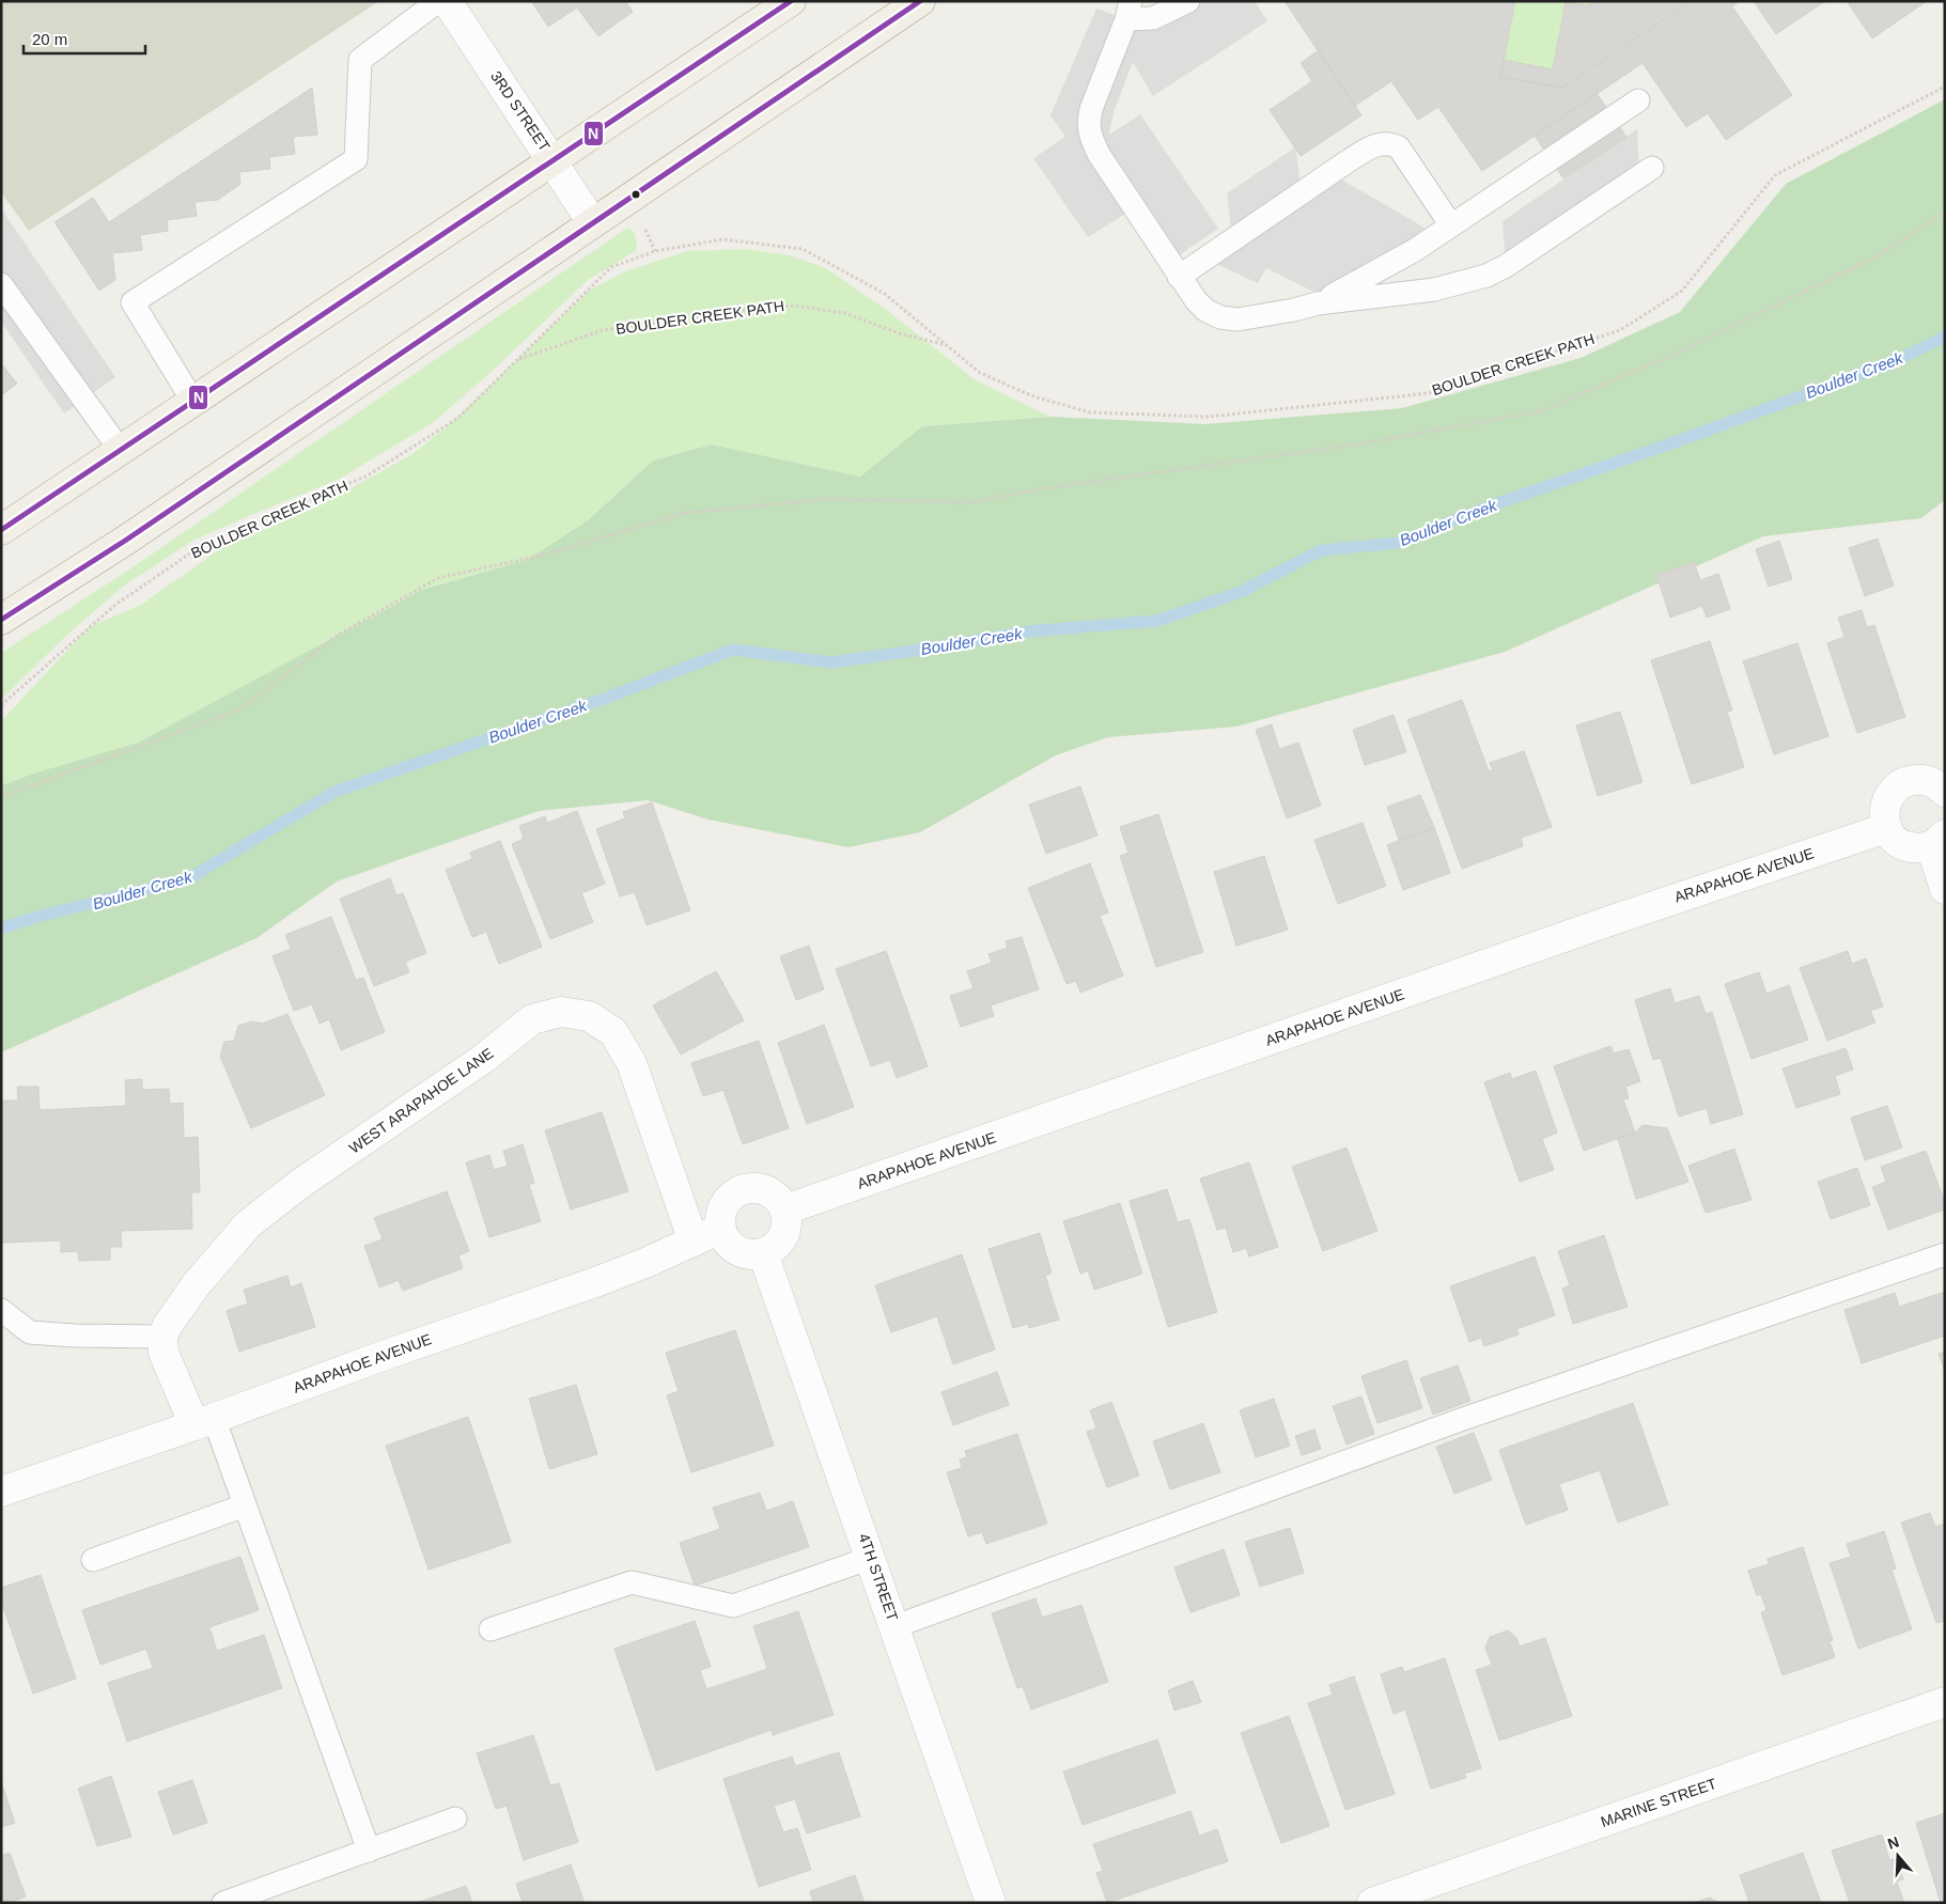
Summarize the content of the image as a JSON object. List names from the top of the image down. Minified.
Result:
{"streets":{"street":["3RD STREET","ARAPAHOE AVENUE","WEST ARAPAHOE LANE","4TH STREET","MARINE STREET"],"path":["BOULDER CREEK PATH"]},"crossings":[["ARAPAHOE AVENUE","WEST ARAPAHOE LANE"],["ARAPAHOE AVENUE","4TH STREET"]],"water":["Boulder Creek"],"lines":["transit line N"],"scale_bar":"20 m","north":"top"}
